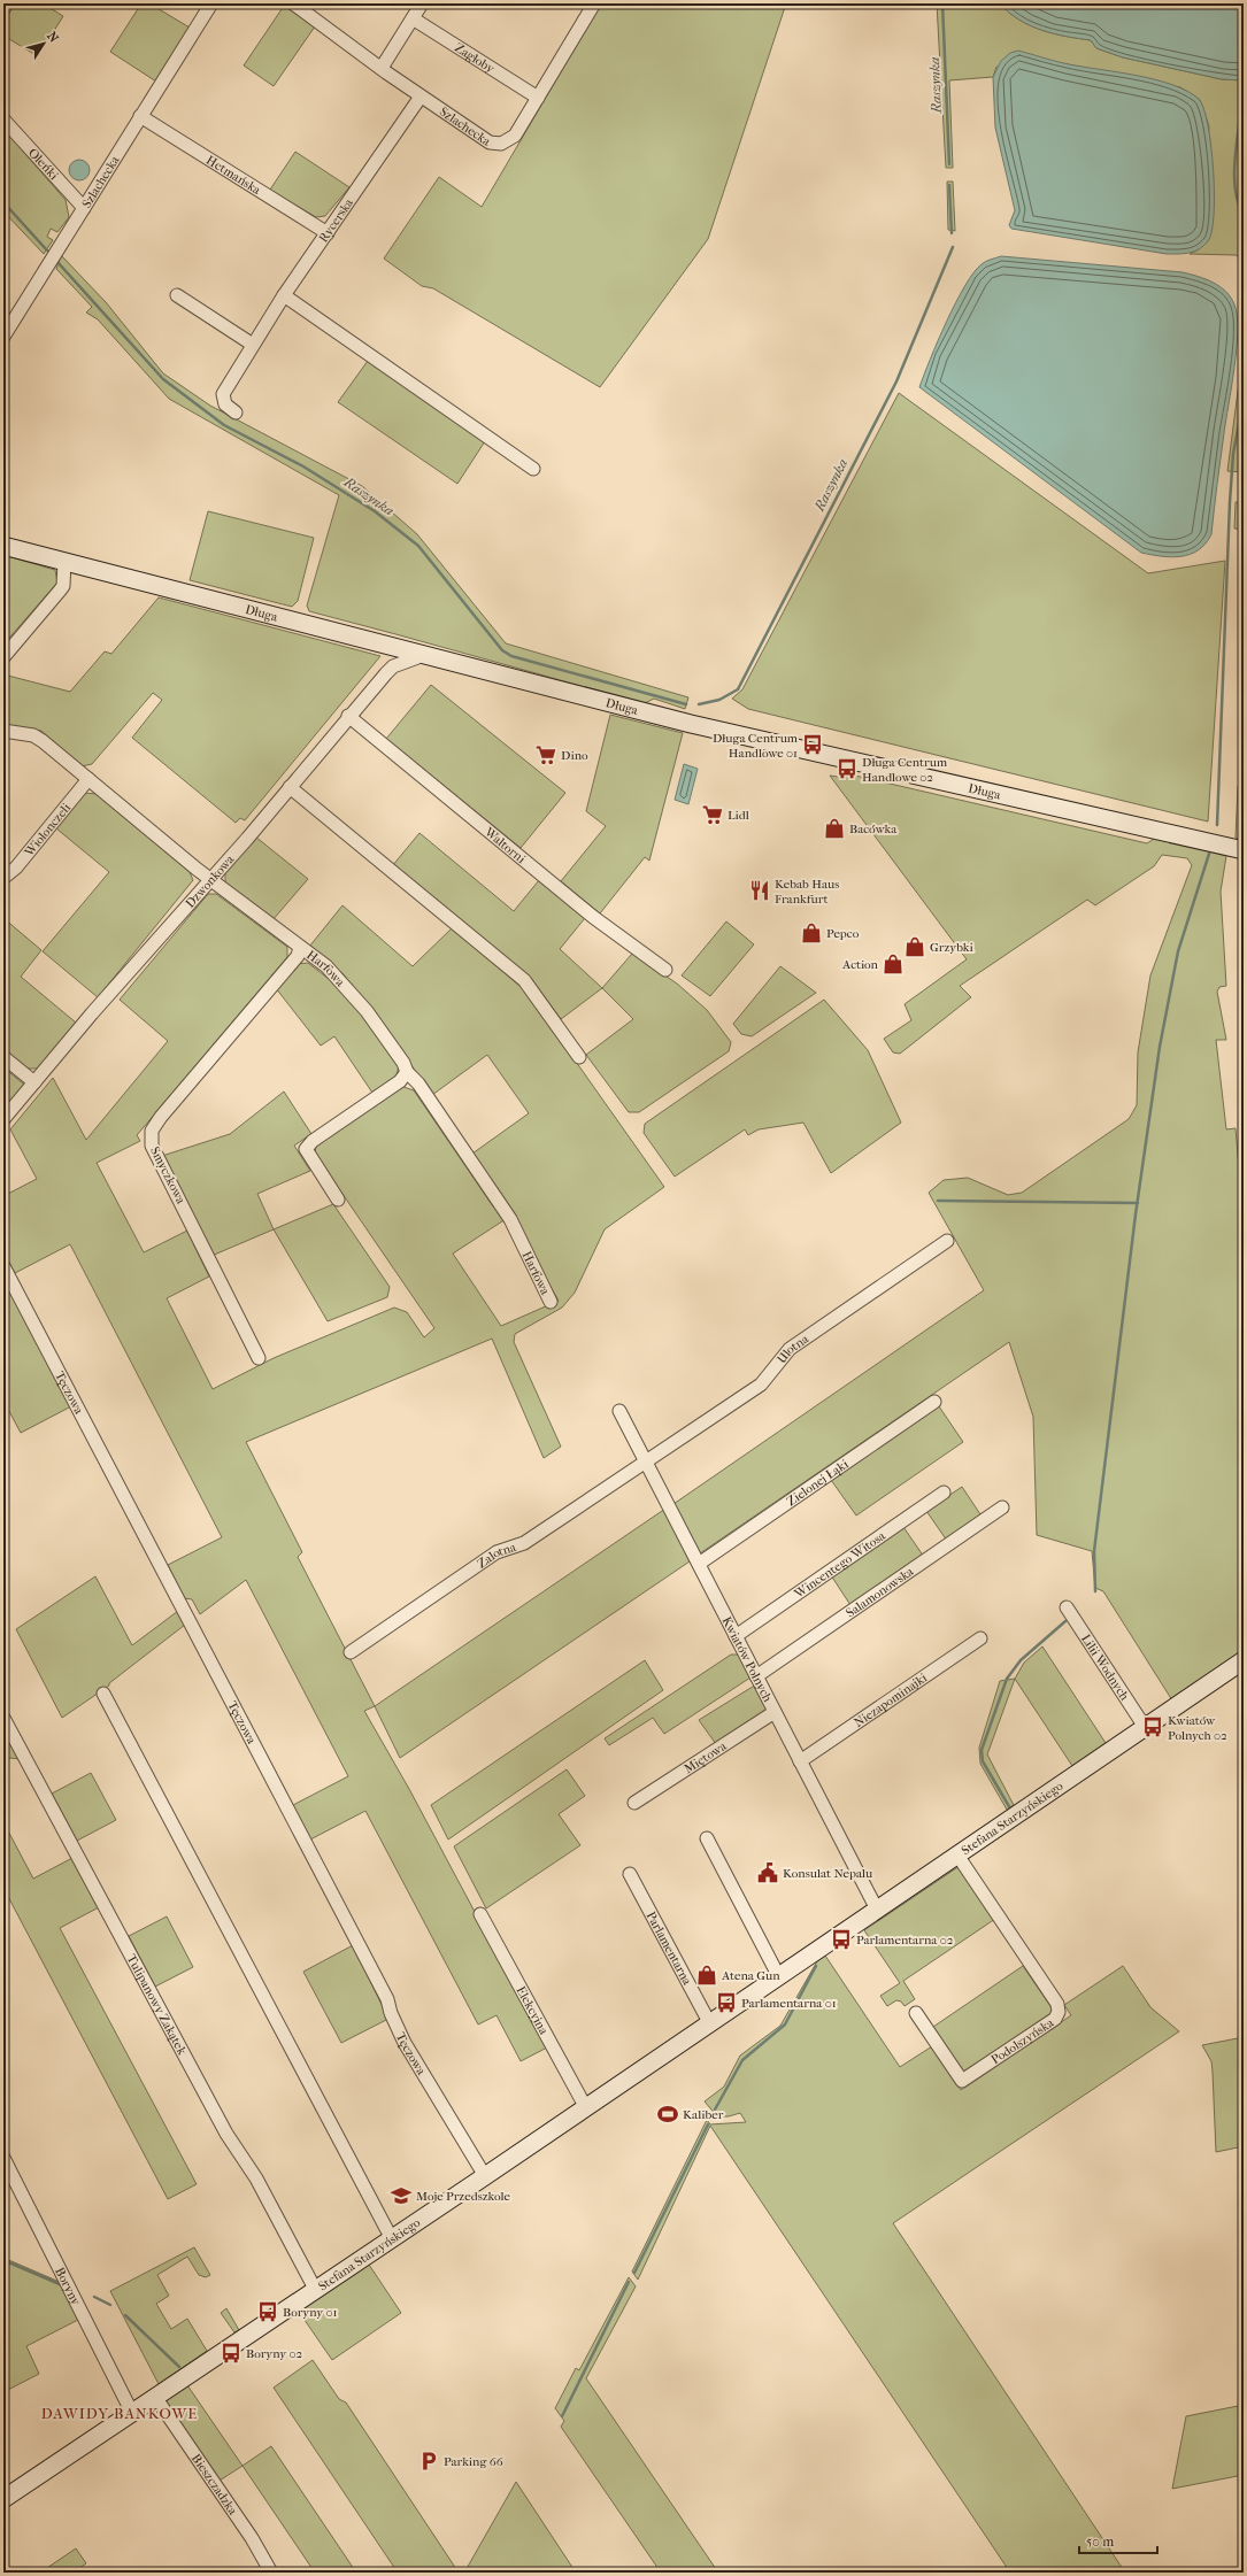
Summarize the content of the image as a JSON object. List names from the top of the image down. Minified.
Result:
{"streets":{"street":["Zagłoby","Szlachecka","Oleńki","Hetmańska","Rycerska","Długa","Wiolonczeli","Waltorni","Dzwonkowa","Harfowa","Smyczkowa","Ulotna","Tęczowa","Zielonej Łąki","Zalotna","Wincentego Witosa","Salamonowska","Kwiatów Polnych","Lilii Wodnych","Niezapominajki","Miętowa","Stefana Starzyńskiego","Parlamentarna","Tulipanowy Zakątek","Elekcyjna","Podolszyńska","Boryny","Bieszczadzka"]},"crossings":[["Zagłoby","Szlachecka"],["Szlachecka","Oleńki"],["Szlachecka","Hetmańska"],["Szlachecka","Rycerska"],["Hetmańska","Rycerska"],["Długa","Dzwonkowa"],["Wiolonczeli","Harfowa"],["Waltorni","Dzwonkowa"],["Dzwonkowa","Harfowa"],["Harfowa","Smyczkowa"],["Ulotna","Zalotna"],["Ulotna","Kwiatów Polnych"],["Tęczowa","Stefana Starzyńskiego"],["Zielonej Łąki","Kwiatów Polnych"],["Zalotna","Kwiatów Polnych"],["Wincentego Witosa","Kwiatów Polnych"],["Salamonowska","Kwiatów Polnych"],["Kwiatów Polnych","Niezapominajki"],["Kwiatów Polnych","Miętowa"],["Kwiatów Polnych","Stefana Starzyńskiego"],["Lilii Wodnych","Stefana Starzyńskiego"],["Stefana Starzyńskiego","Parlamentarna"],["Stefana Starzyńskiego","Tulipanowy Zakątek"],["Stefana Starzyńskiego","Elekcyjna"],["Stefana Starzyńskiego","Podolszyńska"],["Stefana Starzyńskiego","Boryny"],["Stefana Starzyńskiego","Bieszczadzka"]],"districts":["DAWIDY BANKOWE"],"water":["Raszynka"],"places":{"bus stop":["Długa Centrum Handlowe 01","Długa Centrum Handlowe 02","Kwiatów Polnych 02","Parlamentarna 02","Parlamentarna 01","Boryny 01","Boryny 02"],"supermarket":["Dino","Lidl"],"shop":["Bacówka","Pepco","Grzybki","Action","Atena Gun"],"restaurant":["Kebab Haus Frankfurt"],"public building":["Konsulat Nepalu"],"sports":["Kaliber"],"school or university":["Moje Przedszkole"],"parking":["Parking 66"]},"scale_bar":"50 m","north":"top right"}
